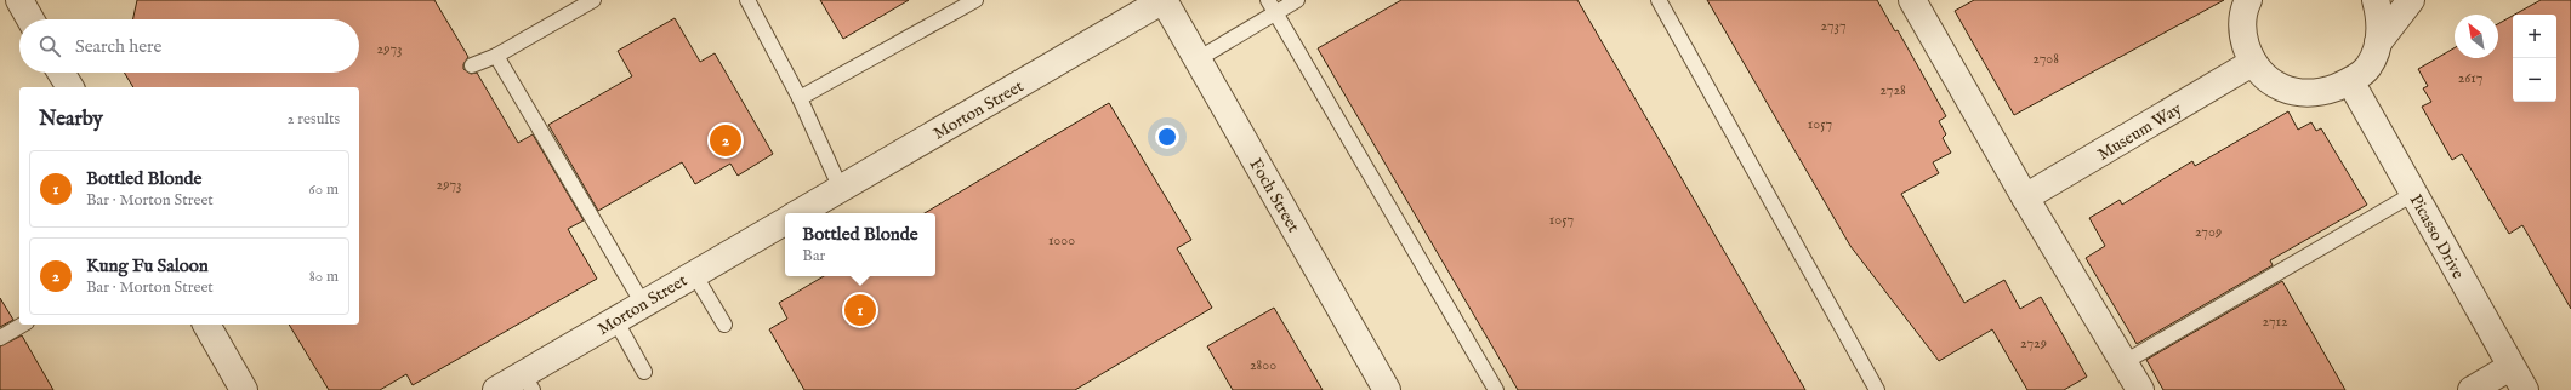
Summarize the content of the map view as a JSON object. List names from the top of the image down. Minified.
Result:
{"streets":{"street":["Morton Street","Museum Way","Foch Street","Picasso Drive"]},"crossings":[["Morton Street","Foch Street"]],"house_numbers":["2737","2973","2708","2617","2728","1057","2973","1057","2709","1000","2712","2729","2800"],"north":"top left","page":{"map_buttons":["+","−"],"search":"Search here","heading":["Nearby","2 results"],"pins":["2","1"],"list":[{"mark":"1","name":"Bottled Blonde","note":"Bar · Morton Street","value":"60 m"},{"mark":"2","name":"Kung Fu Saloon","note":"Bar · Morton Street","value":"80 m"}],"popup":["Bottled Blonde","Bar"]}}
